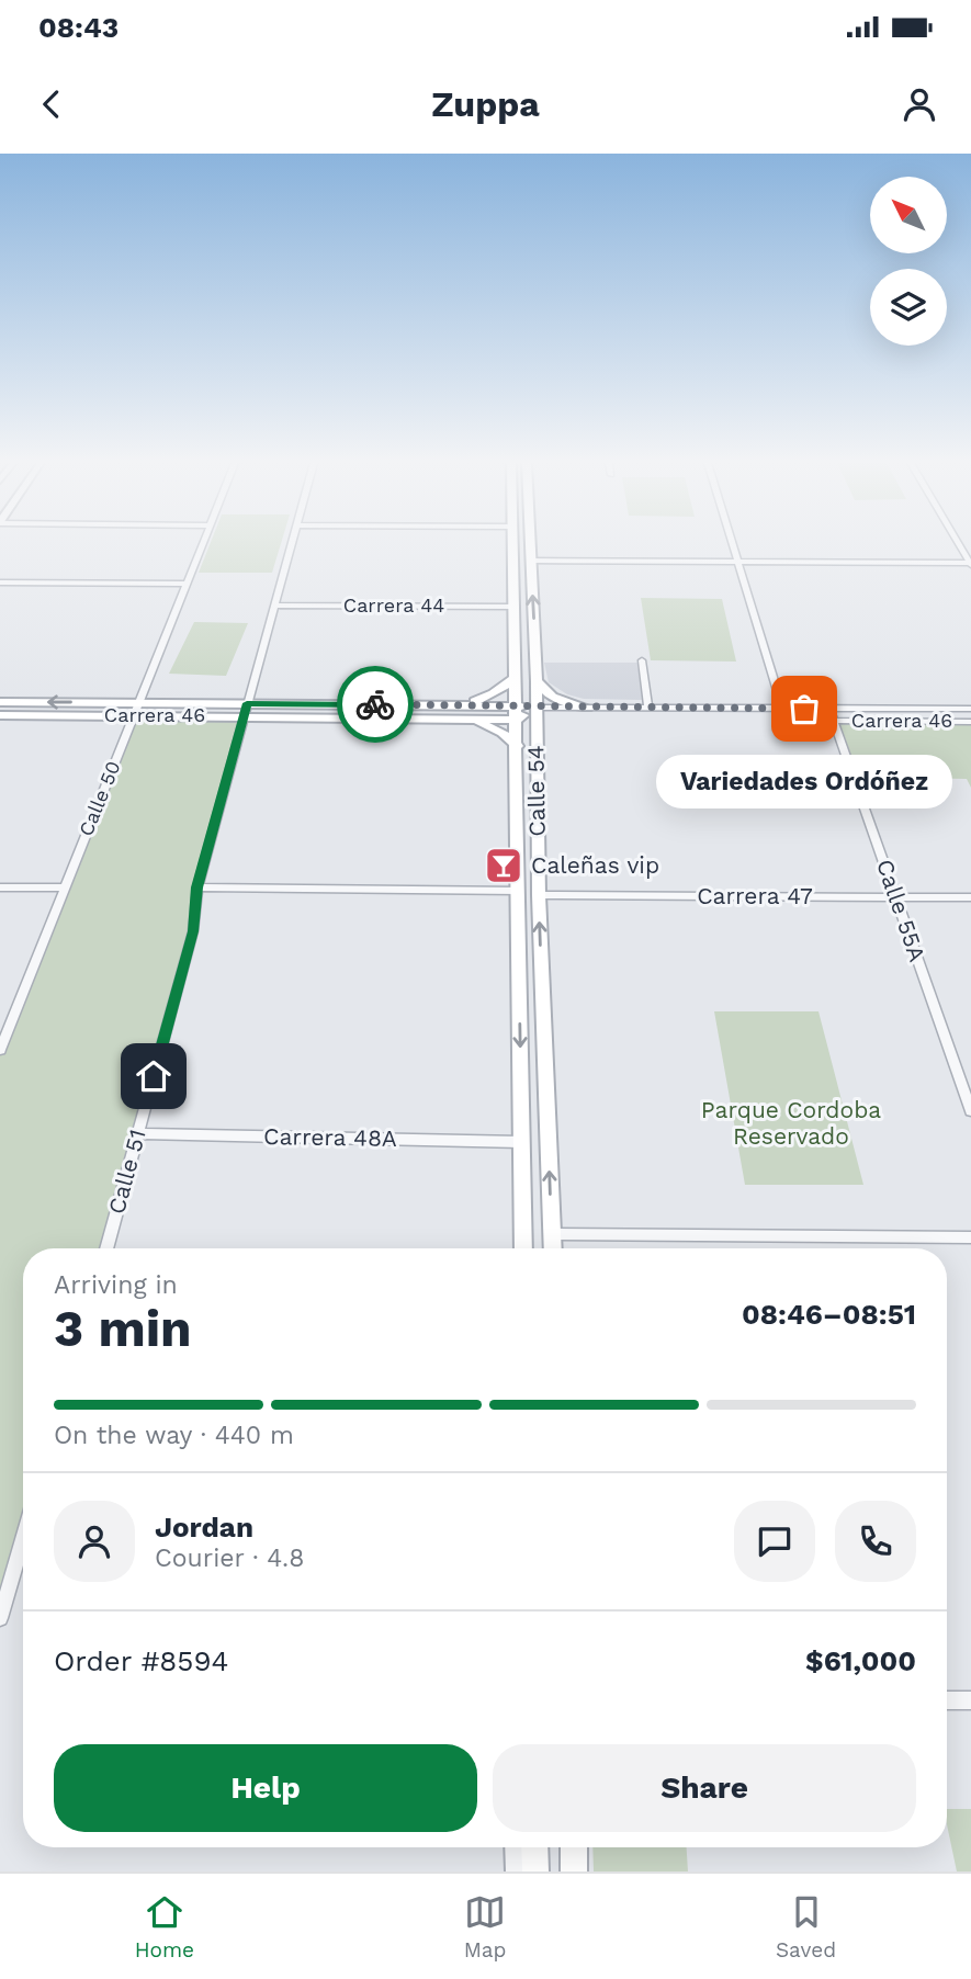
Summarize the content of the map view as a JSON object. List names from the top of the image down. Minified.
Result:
{"streets":{"main road":["Carrera 46","Calle 54"],"street":["Carrera 44","Calle 50","Carrera 47","Calle 55A","Carrera 48A","Calle 51"]},"crossings":[["Carrera 44","Calle 54"],["Carrera 44","Calle 51"],["Carrera 46","Calle 54"],["Carrera 46","Calle 50"],["Carrera 46","Calle 55A"],["Carrera 46","Calle 51"],["Calle 54","Carrera 47"],["Calle 54","Carrera 48A"],["Carrera 47","Calle 55A"],["Carrera 48A","Calle 51"]],"parks":["Parque Cordoba Reservado"],"places":{"other":["Variedades Ordóñez"],"bar":["Caleñas vip"]},"north":"top left","page":{"status":"08:43","header":"Zuppa","bubble":"Variedades Ordóñez","heading":["3 min","Arriving in","08:46–08:51"],"panel":["Jordan","Courier · 4.8","Order #8594","$61,000"],"bar":"On the way · 440 m","buttons":["Help","Share"],"tabs":["Home","Map","Saved"]}}
